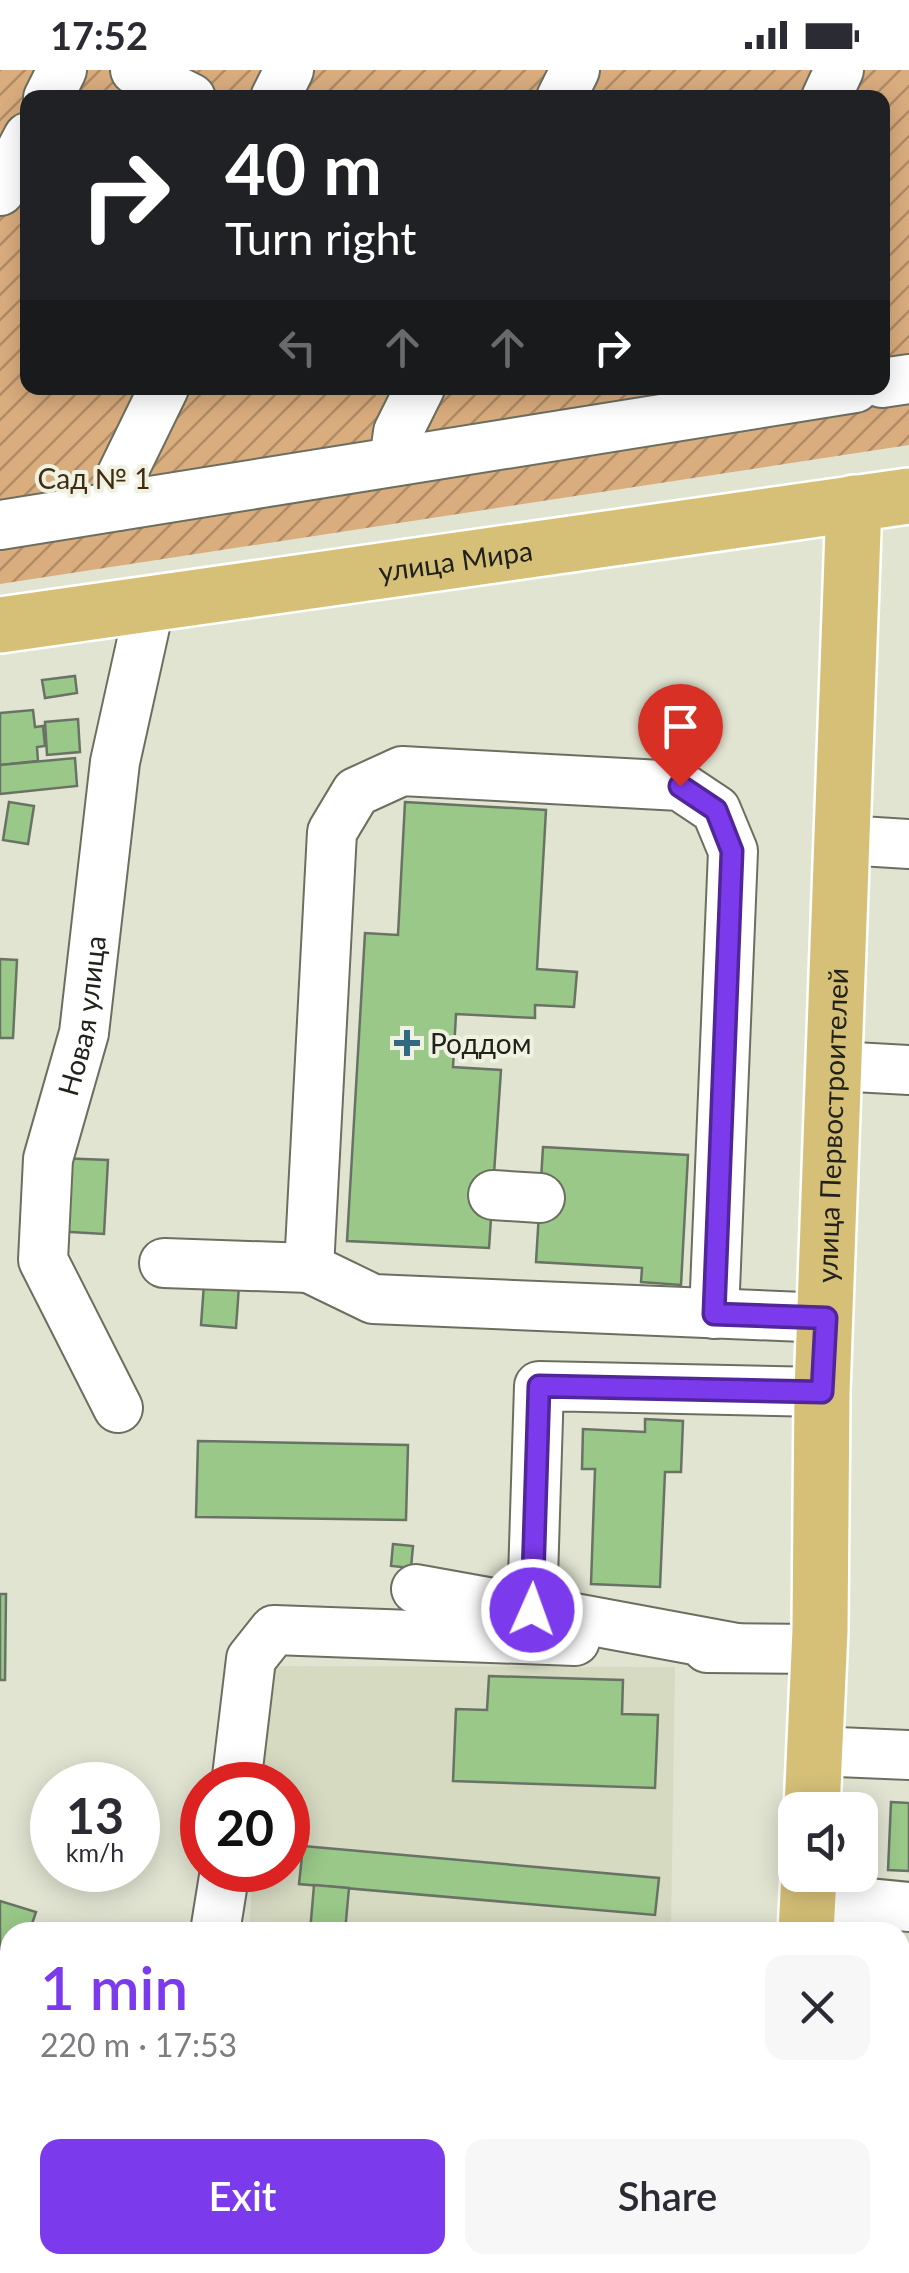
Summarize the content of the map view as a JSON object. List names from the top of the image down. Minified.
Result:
{"streets":{"main road":["улица Мира","улица Первостроителей"],"street":["Новая улица"]},"crossings":[["улица Мира","Новая улица"],["улица Мира","улица Первостроителей"]],"parks":["Сад № 1"],"places":{"health":["Роддом"]},"page":{"status":"17:52","turn":["40 m","Turn right"],"speed":"13 km/h","limit":"20","heading":["1 min","220 m · 17:53"],"buttons":["Exit","Share"]}}
